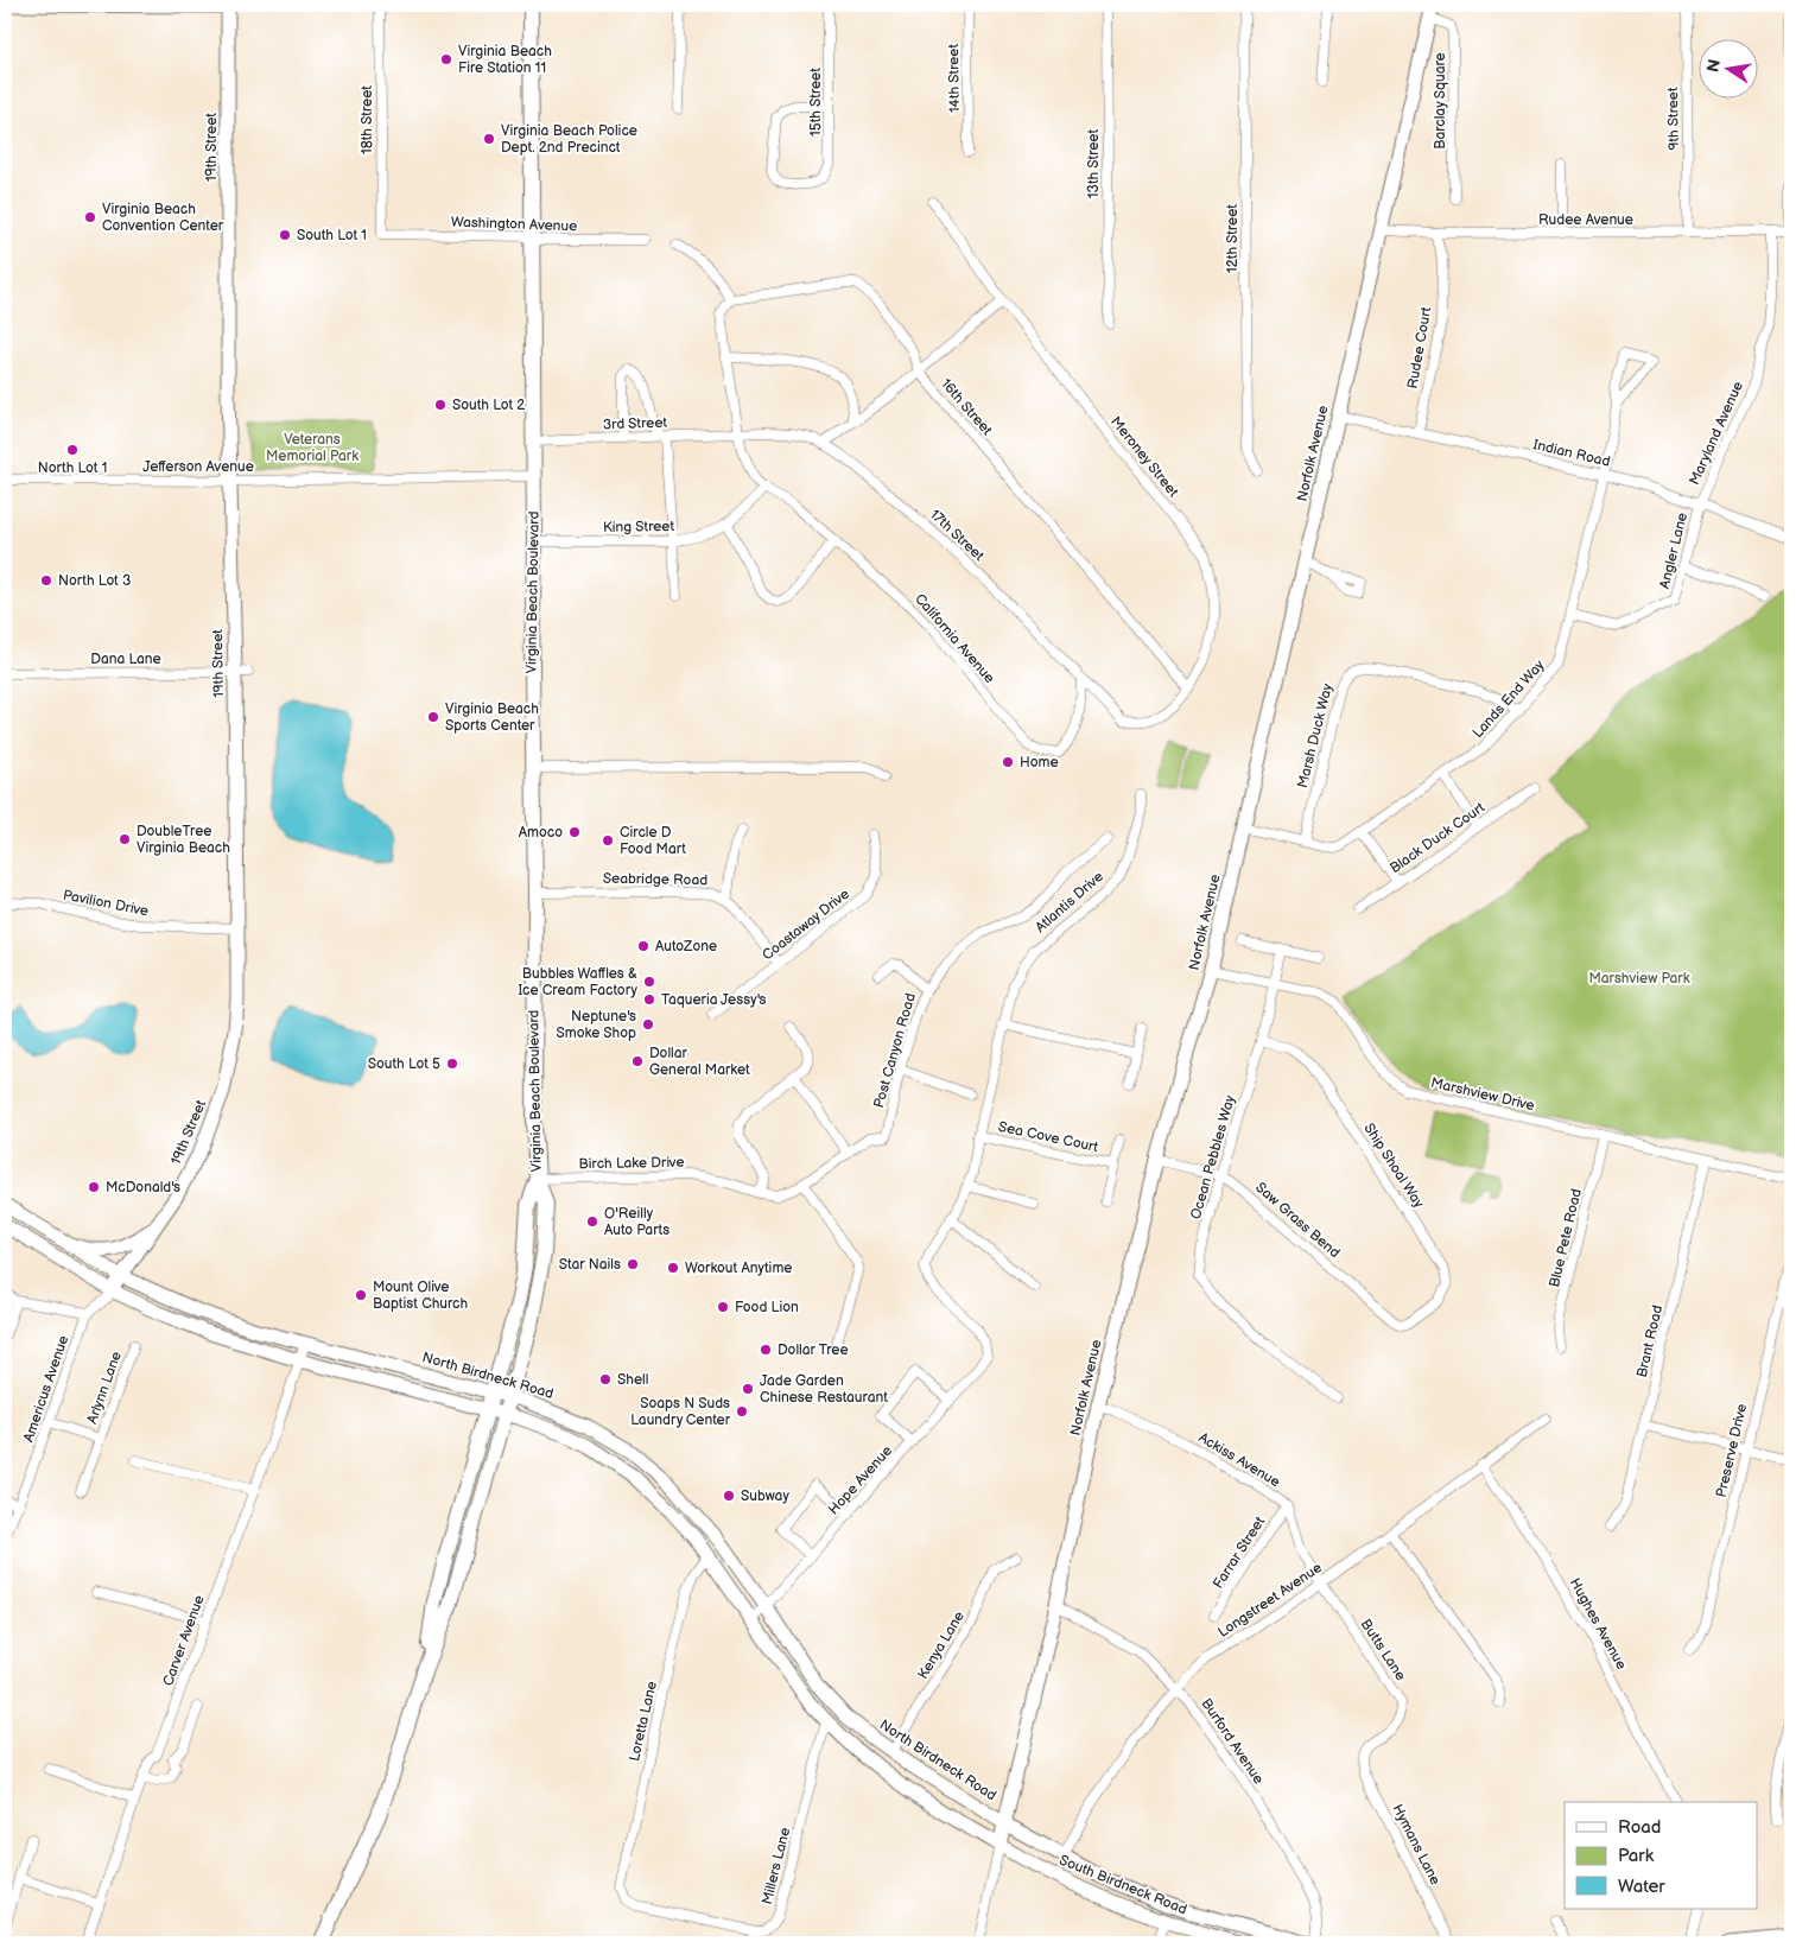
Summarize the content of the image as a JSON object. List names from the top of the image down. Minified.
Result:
{"streets":{"main road":["19th Street","Norfolk Avenue","Virginia Beach Boulevard","North Birdneck Road","South Birdneck Road"],"street":["14th Street","Barclay Square","15th Street","9th Street","18th Street","13th Street","Rudee Avenue","Washington Avenue","12th Street","Rudee Court","16th Street","3rd Street","Maryland Avenue","Indian Road","Meroney Street","Jefferson Avenue","King Street","17th Street","Angler Lane","California Avenue","Dana Lane","Lands End Way","Marsh Duck Way","Black Duck Court","Seabridge Road","Atlantis Drive","Pavilion Drive","Coastaway Drive","Post Canyon Road","Marshview Drive","Sea Cove Court","Ocean Pebbles Way","Birch Lake Drive","Ship Shoal Way","Saw Grass Bend","Blue Pete Road","Brant Road","Arlynn Lane","Americus Avenue","Preserve Drive","Ackiss Avenue","Hope Avenue","Farrar Street","Longstreet Avenue","Hughes Avenue","Carver Avenue","Kenya Lane","Butts Lane","Loretta Lane","Burford Avenue","Hymans Lane","Millers Lane"]},"crossings":[["Barclay Square","Norfolk Avenue"],["9th Street","Rudee Avenue"],["18th Street","Washington Avenue"],["19th Street","Jefferson Avenue"],["19th Street","Dana Lane"],["19th Street","Pavilion Drive"],["19th Street","North Birdneck Road"],["Rudee Avenue","Rudee Court"],["Rudee Avenue","Maryland Avenue"],["Rudee Avenue","Norfolk Avenue"],["Washington Avenue","Virginia Beach Boulevard"],["Rudee Court","Indian Road"],["16th Street","Meroney Street"],["3rd Street","17th Street"],["3rd Street","Virginia Beach Boulevard"],["Maryland Avenue","Indian Road"],["Maryland Avenue","Angler Lane"],["Norfolk Avenue","Indian Road"],["Norfolk Avenue","Lands End Way"],["Norfolk Avenue","Marshview Drive"],["Norfolk Avenue","Saw Grass Bend"],["Norfolk Avenue","North Birdneck Road"],["Norfolk Avenue","Ackiss Avenue"],["Norfolk Avenue","Burford Avenue"],["Norfolk Avenue","South Birdneck Road"],["Indian Road","Angler Lane"],["Indian Road","Lands End Way"],["Meroney Street","17th Street"],["Jefferson Avenue","Virginia Beach Boulevard"],["King Street","Virginia Beach Boulevard"],["King Street","California Avenue"],["17th Street","California Avenue"],["Angler Lane","Lands End Way"],["Virginia Beach Boulevard","Seabridge Road"],["Virginia Beach Boulevard","Birch Lake Drive"],["Virginia Beach Boulevard","North Birdneck Road"],["Lands End Way","Marsh Duck Way"],["Atlantis Drive","Sea Cove Court"],["Atlantis Drive","Hope Avenue"],["Post Canyon Road","Birch Lake Drive"],["Marshview Drive","Ocean Pebbles Way"],["Marshview Drive","Blue Pete Road"],["Marshview Drive","Brant Road"],["Ocean Pebbles Way","Ship Shoal Way"],["Ocean Pebbles Way","Saw Grass Bend"],["Ship Shoal Way","Saw Grass Bend"],["North Birdneck Road","Hope Avenue"],["North Birdneck Road","Carver Avenue"],["North Birdneck Road","Kenya Lane"],["North Birdneck Road","South Birdneck Road"],["Arlynn Lane","Americus Avenue"],["Ackiss Avenue","Farrar Street"],["Ackiss Avenue","Longstreet Avenue"],["Ackiss Avenue","Butts Lane"],["Longstreet Avenue","Hughes Avenue"],["Longstreet Avenue","Butts Lane"],["Longstreet Avenue","Burford Avenue"],["Longstreet Avenue","South Birdneck Road"],["Butts Lane","Hymans Lane"],["Loretta Lane","Millers Lane"]],"parks":["Veterans Memorial Park","Marshview Park"],"places":["Virginia Beach Fire Station 11","Virginia Beach Police Dept. 2nd Precinct","Virginia Beach Convention Center","South Lot 1","South Lot 2","North Lot 1","North Lot 3","Virginia Beach Sports Center","Home","Amoco","DoubleTree Virginia Beach","Circle D Food Mart","AutoZone","Bubbles Waffles & Ice Cream Factory","Taqueria Jessy's","Neptune's Smoke Shop","Dollar General Market","South Lot 5","McDonald's","O'Reilly Auto Parts","Star Nails","Workout Anytime","Mount Olive Baptist Church","Food Lion","Dollar Tree","Shell","Jade Garden Chinese Restaurant","Soaps N Suds Laundry Center","Subway"],"legend":["Road","Park","Water"],"north":"left"}
